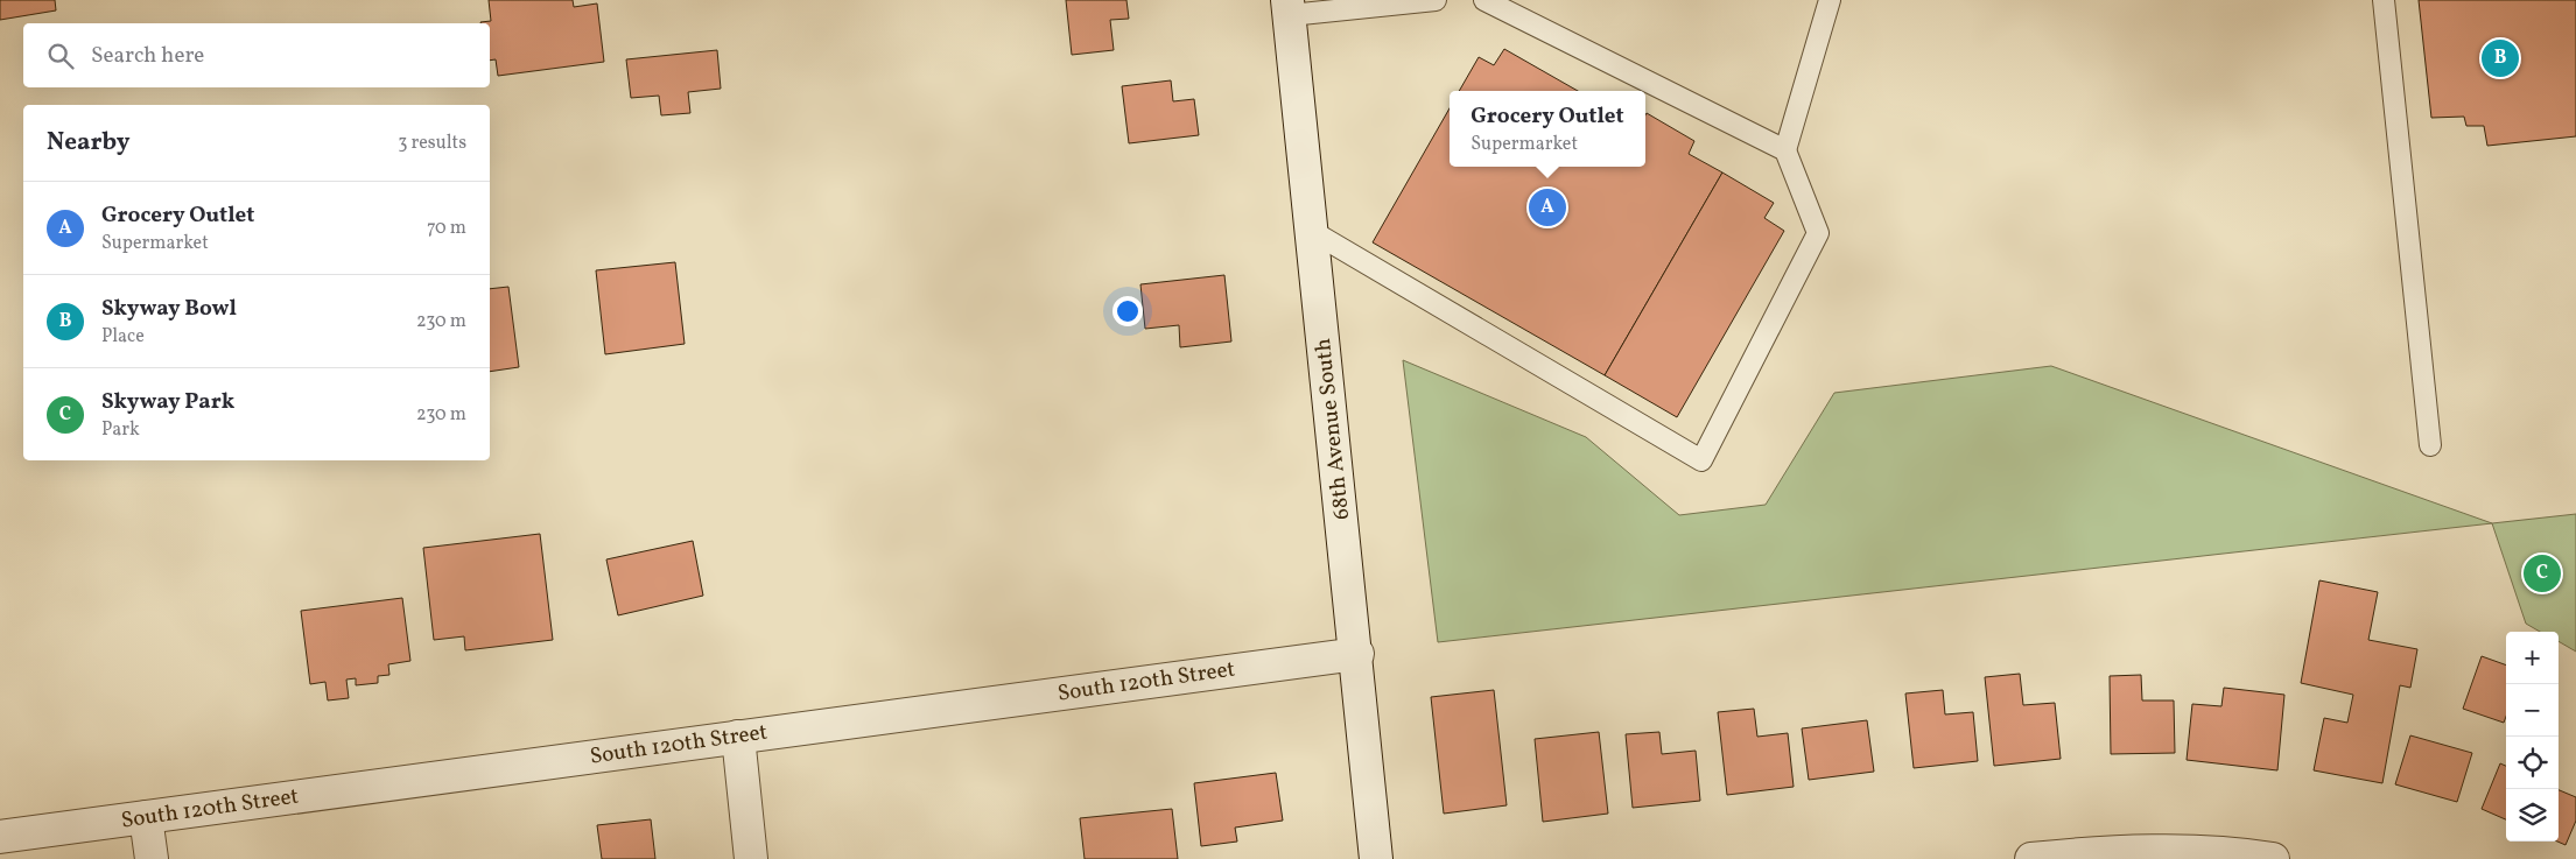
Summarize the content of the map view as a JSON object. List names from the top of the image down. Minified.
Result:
{"streets":{"street":["68th Avenue South","South 120th Street"]},"crossings":[["68th Avenue South","South 120th Street"]],"page":{"search":"Search here","pins":["B","A","C"],"popup":["Grocery Outlet","Supermarket"],"heading":["Nearby","3 results"],"list":[{"mark":"A","name":"Grocery Outlet","note":"Supermarket","value":"70 m"},{"mark":"B","name":"Skyway Bowl","note":"Place","value":"230 m"},{"mark":"C","name":"Skyway Park","note":"Park","value":"230 m"}],"map_buttons":["+","−"]}}
